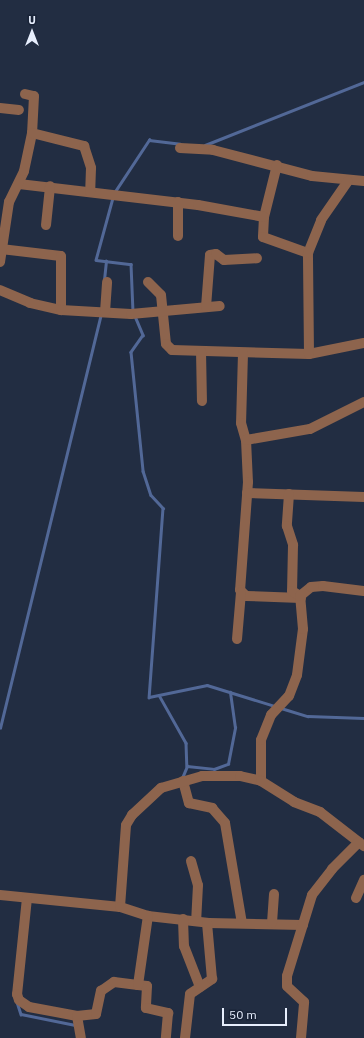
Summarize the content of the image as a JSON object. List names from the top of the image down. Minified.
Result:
{"scale_bar":"50 m","north":"top"}
